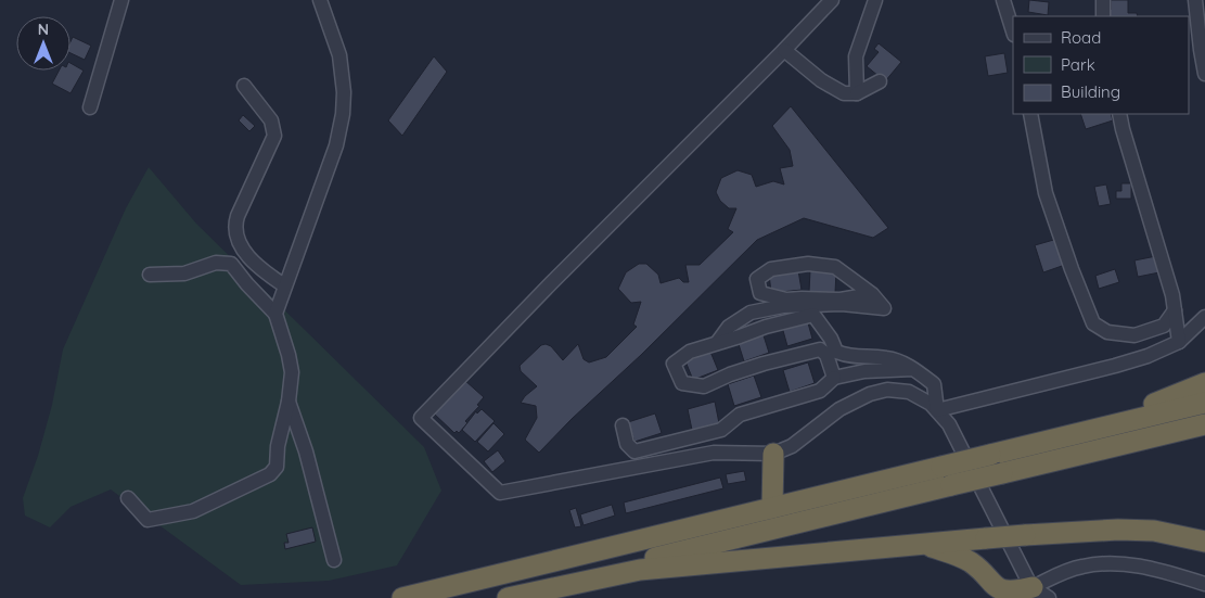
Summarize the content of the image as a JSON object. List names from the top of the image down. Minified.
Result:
{"legend":["Road","Park","Building"],"north":"top"}
